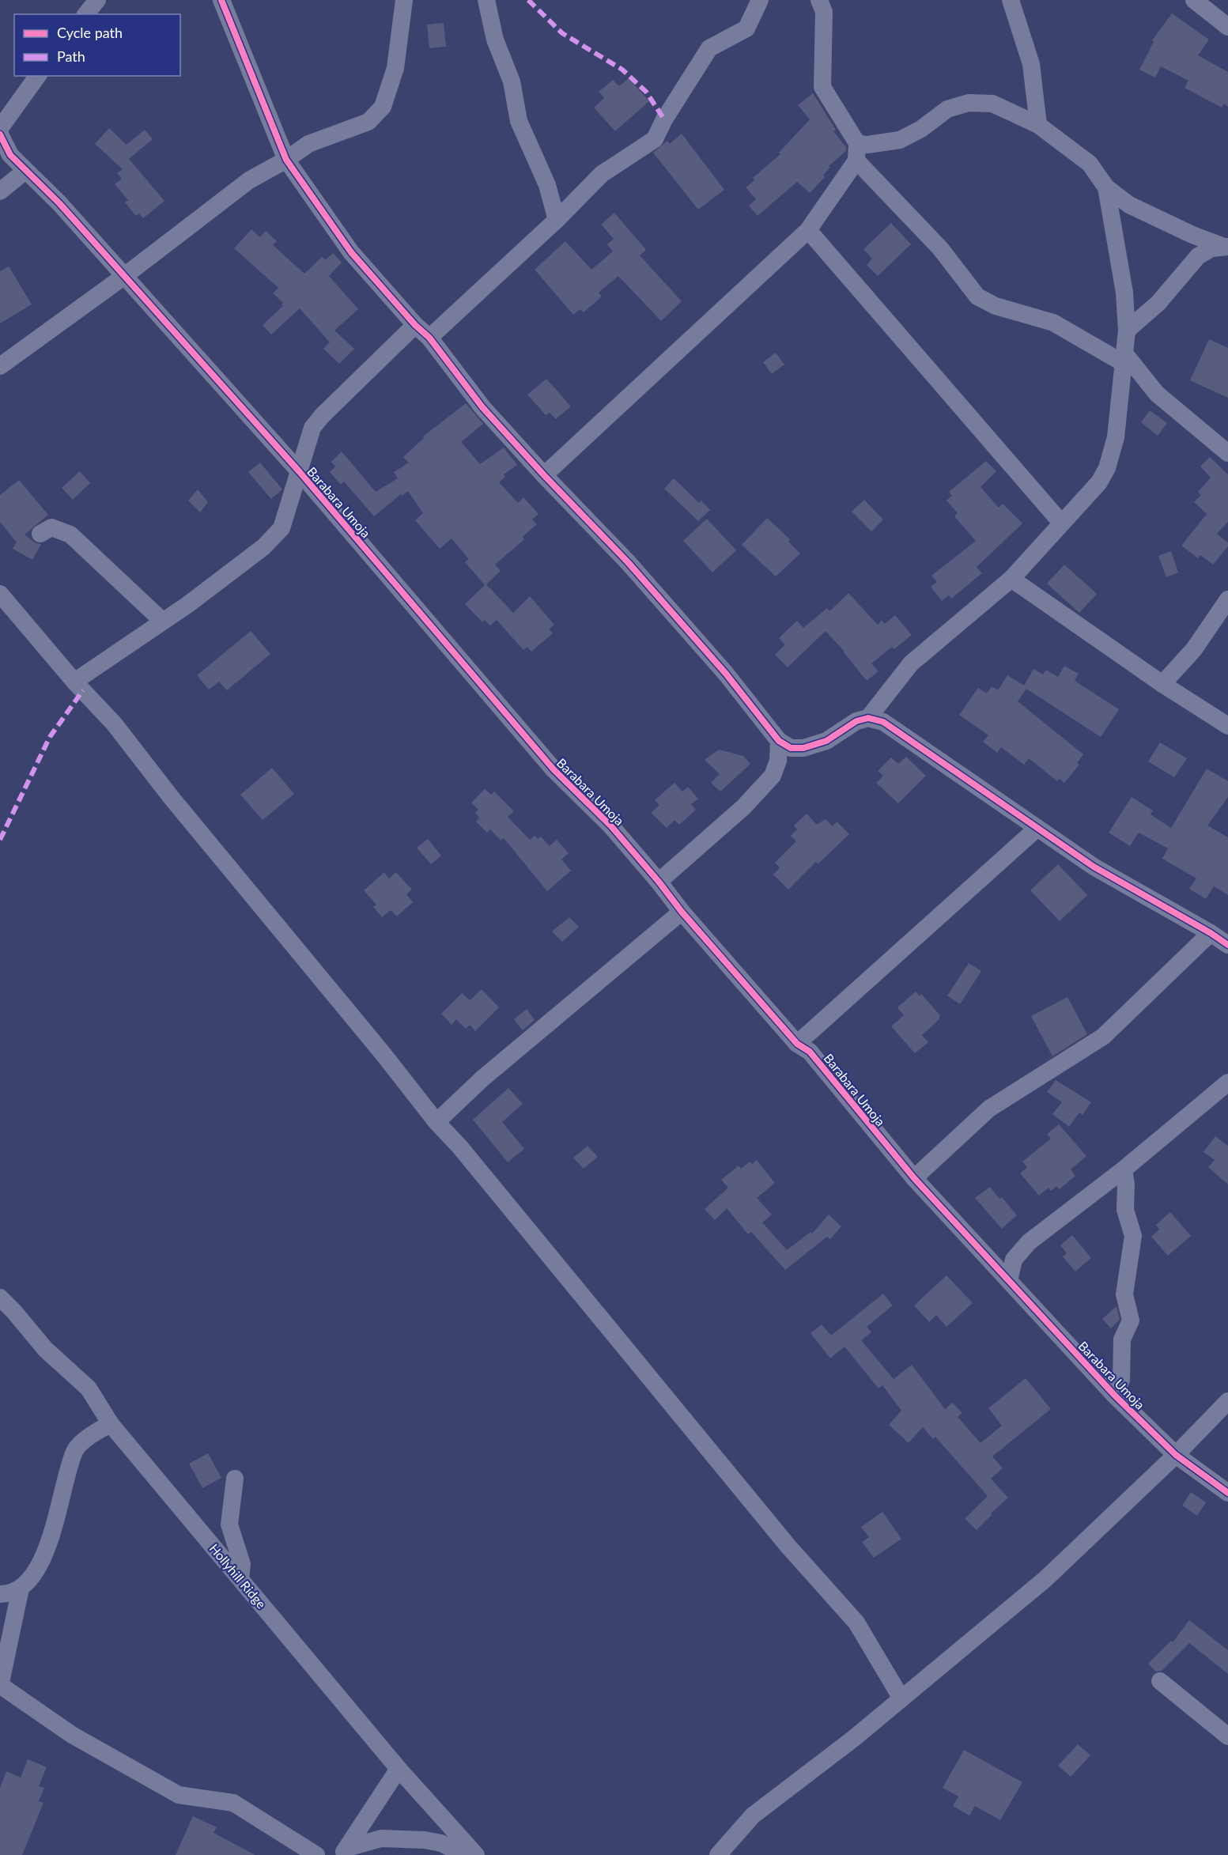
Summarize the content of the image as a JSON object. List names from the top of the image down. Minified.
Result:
{"streets":{"street":["Barabara Umoja","Hollyhill Ridge"]},"legend":["Cycle path","Path"]}
